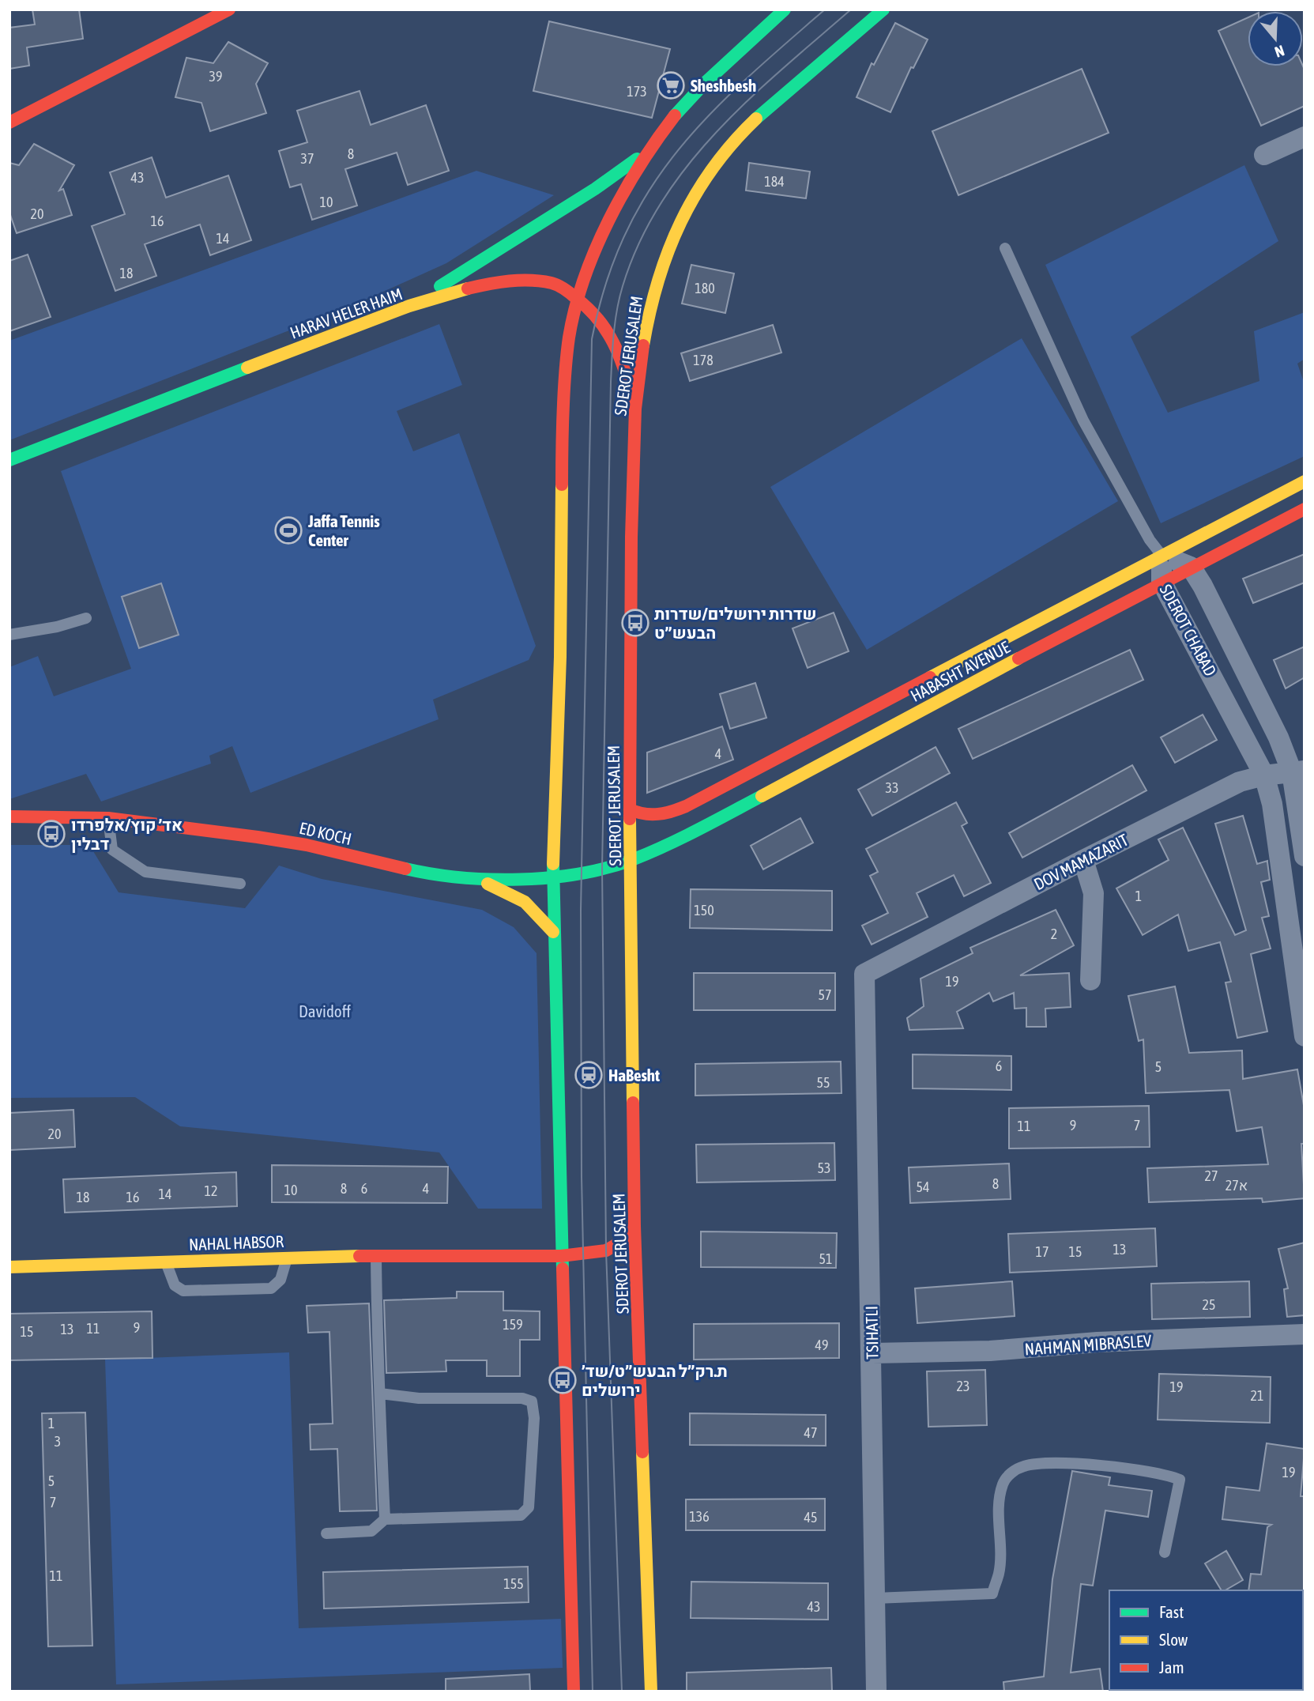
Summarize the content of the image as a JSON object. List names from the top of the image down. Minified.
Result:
{"streets":{"street":["HARAV HELER HAIM","SDEROT JERUSALEM","SDEROT CHABAD","HABASHT AVENUE","ED KOCH","DOV MAMAZARIT","NAHAL HABSOR","TSIHATLI","NAHMAN MIBRASLEV"]},"crossings":[["HARAV HELER HAIM","SDEROT JERUSALEM"],["SDEROT JERUSALEM","HABASHT AVENUE"],["SDEROT JERUSALEM","ED KOCH"],["SDEROT JERUSALEM","NAHAL HABSOR"],["SDEROT CHABAD","HABASHT AVENUE"],["SDEROT CHABAD","DOV MAMAZARIT"],["HABASHT AVENUE","ED KOCH"],["DOV MAMAZARIT","TSIHATLI"],["TSIHATLI","NAHMAN MIBRASLEV"]],"parks":["Davidoff"],"places":{"supermarket":["Sheshbesh"],"sports":["Jaffa Tennis Center"],"bus stop":["שדרות ירושלים/שדרות הבעש״ט","אד׳ קוץ/אלפרדו דבלין","ת.רק״ל הבעש״ט/שד׳ ירושלים"],"station":["HaBesht"]},"house_numbers":["39","173","8","37","43","184","10","20","16","14","18","180","178","4","33","1","150","2","19","57","6","5","55","9","7","11","20","53","27","8","27א","54","8","6","4","10","12","14","18","16","13","17","15","51","25","159","9","11","13","15","49","23","19","21","1","47","3","19","5","7","136","45","11","155","43"],"legend":["Fast","Slow","Jam"],"north":"bottom"}
